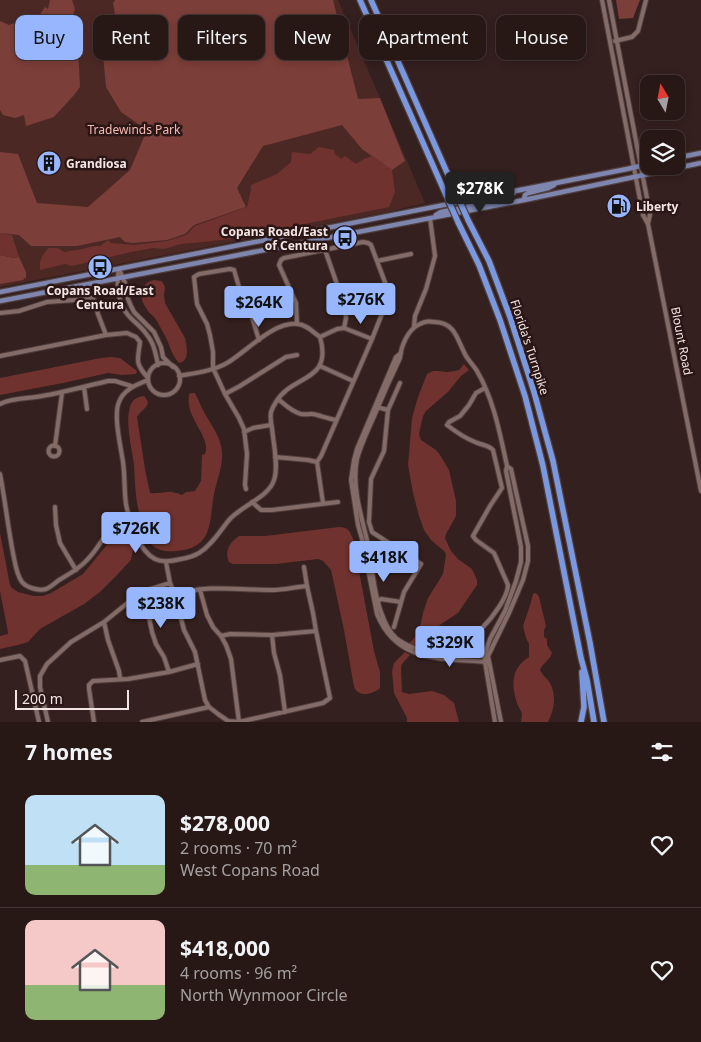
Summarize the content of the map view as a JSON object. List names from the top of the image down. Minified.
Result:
{"streets":{"highway":["Florida's Turnpike"],"street":["Blount Road"]},"parks":["Tradewinds Park"],"places":{"building":["Grandiosa"],"fuel station":["Liberty"],"bus stop":["Copans Road/East of Centura","Copans Road/East Centura"]},"scale_bar":"200 m","north":"top","page":{"chip":["Buy","Rent","Filters","New","Apartment","House"],"price":["$278K","$276K","$264K","$726K","$418K","$238K","$329K"],"scale":"200 m","heading":"7 homes","list":[{"name":"$278,000","note":"2 rooms · 70 m² · West Copans Road"},{"name":"$418,000","note":"4 rooms · 96 m² · North Wynmoor Circle"}]}}
